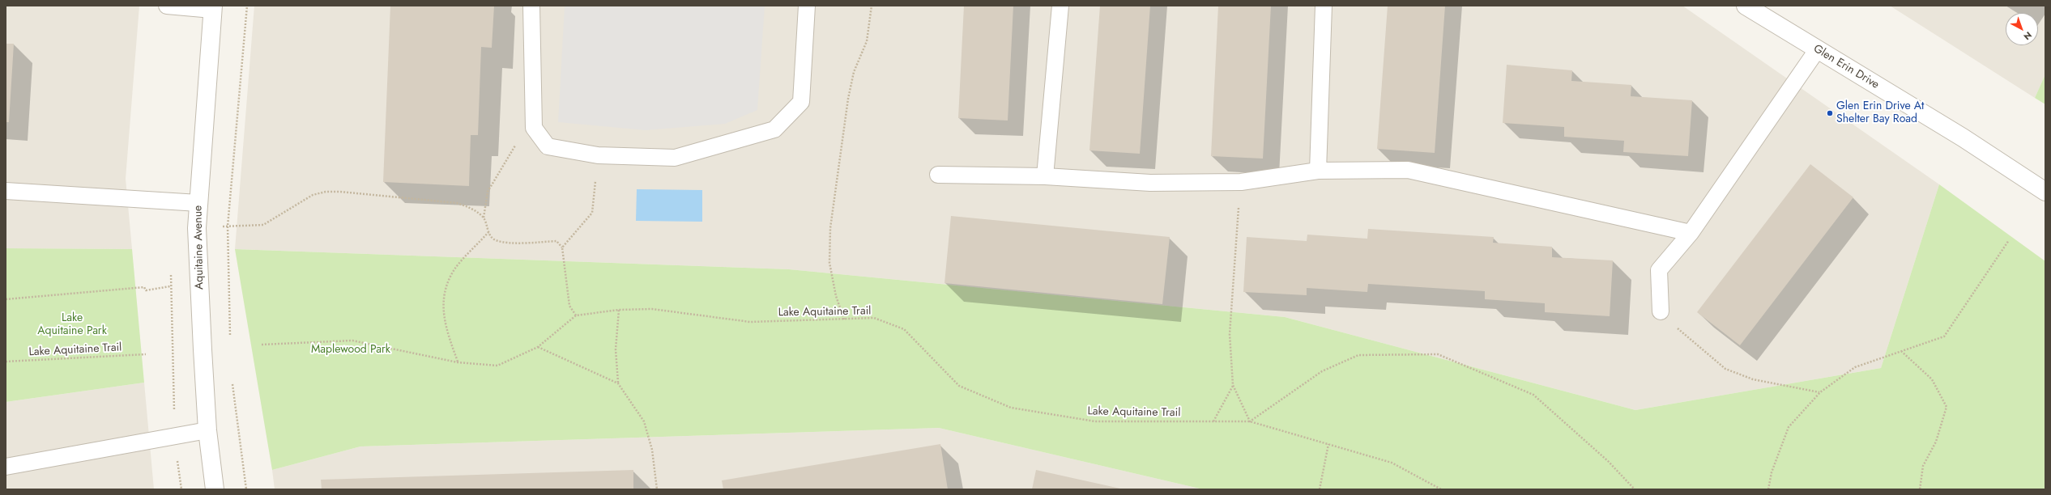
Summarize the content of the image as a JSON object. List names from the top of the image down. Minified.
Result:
{"streets":{"street":["Glen Erin Drive","Aquitaine Avenue"],"path":["Lake Aquitaine Trail"]},"parks":["Lake Aquitaine Park","Maplewood Park"],"places":["Glen Erin Drive At Shelter Bay Road"],"north":"bottom right"}
